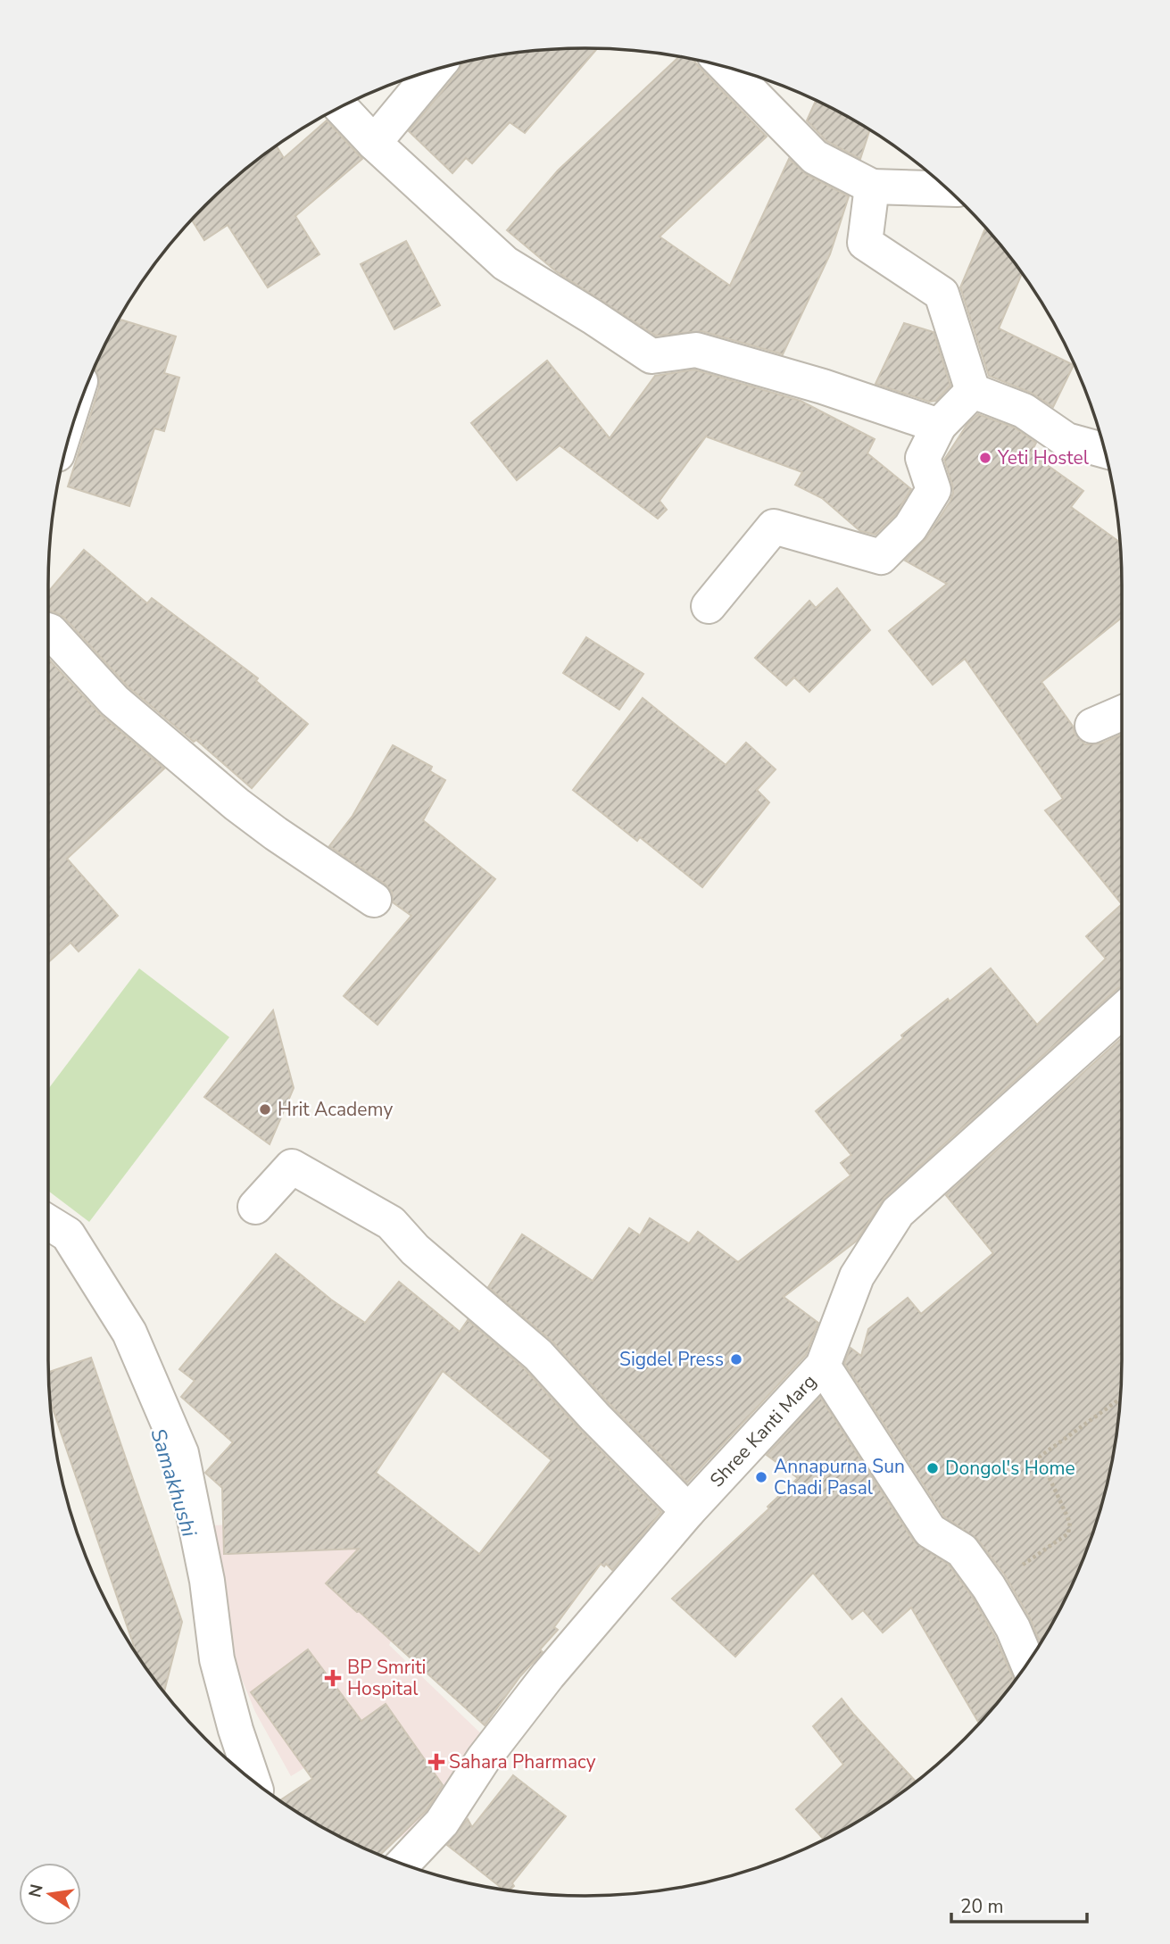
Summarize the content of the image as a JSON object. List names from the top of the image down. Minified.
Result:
{"streets":{"street":["Shree Kanti Marg"]},"water":["Samakhushi"],"places":{"other":["Yeti Hostel","Hrit Academy","Sigdel Press","Dongol's Home","Annapurna Sun Chadi Pasal"],"health":["BP Smriti Hospital","Sahara Pharmacy"]},"scale_bar":"20 m","north":"left"}
